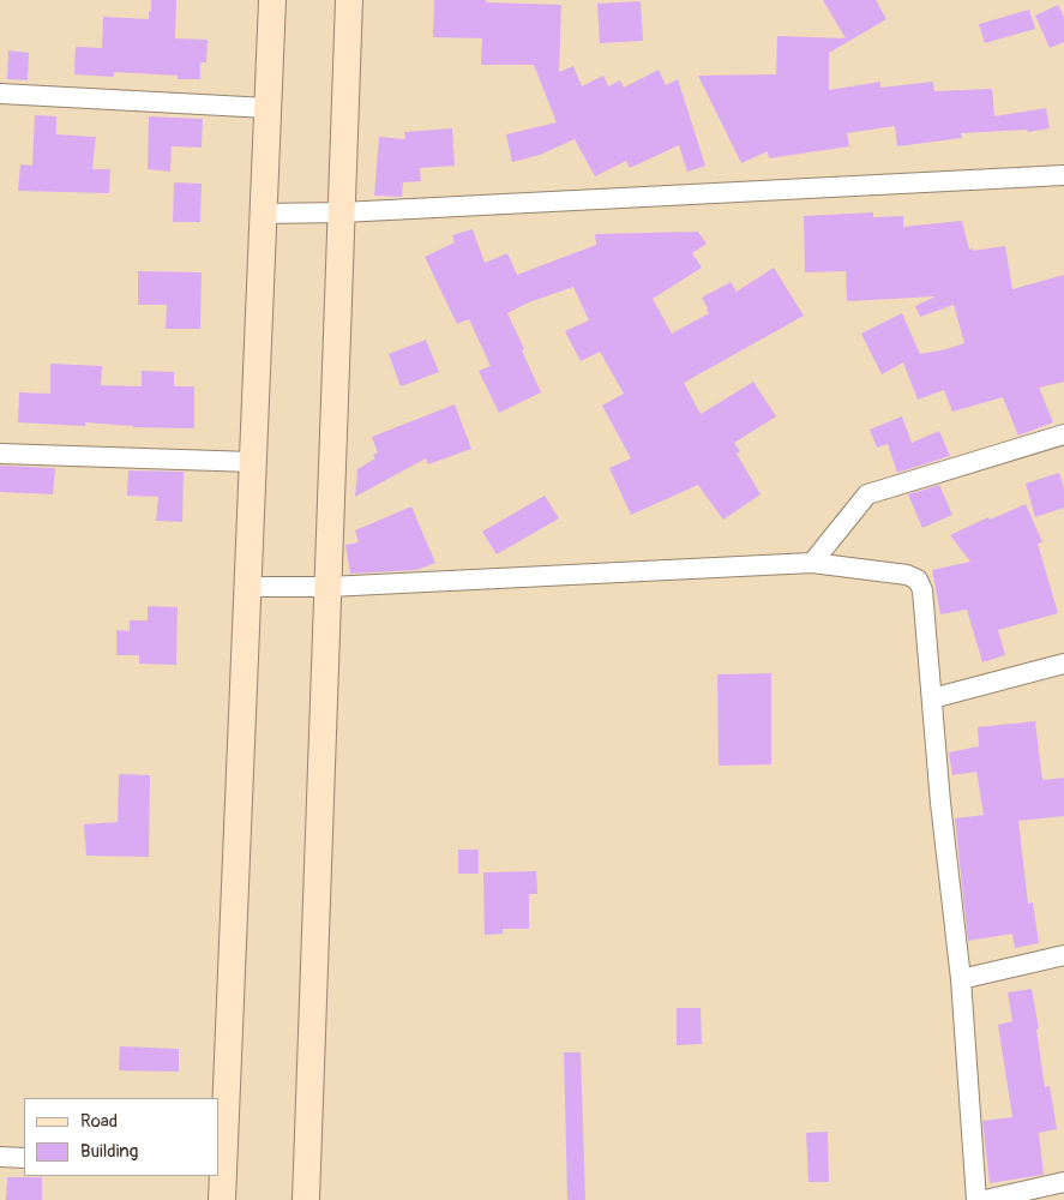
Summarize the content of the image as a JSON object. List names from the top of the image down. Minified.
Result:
{"legend":["Road","Building"]}
